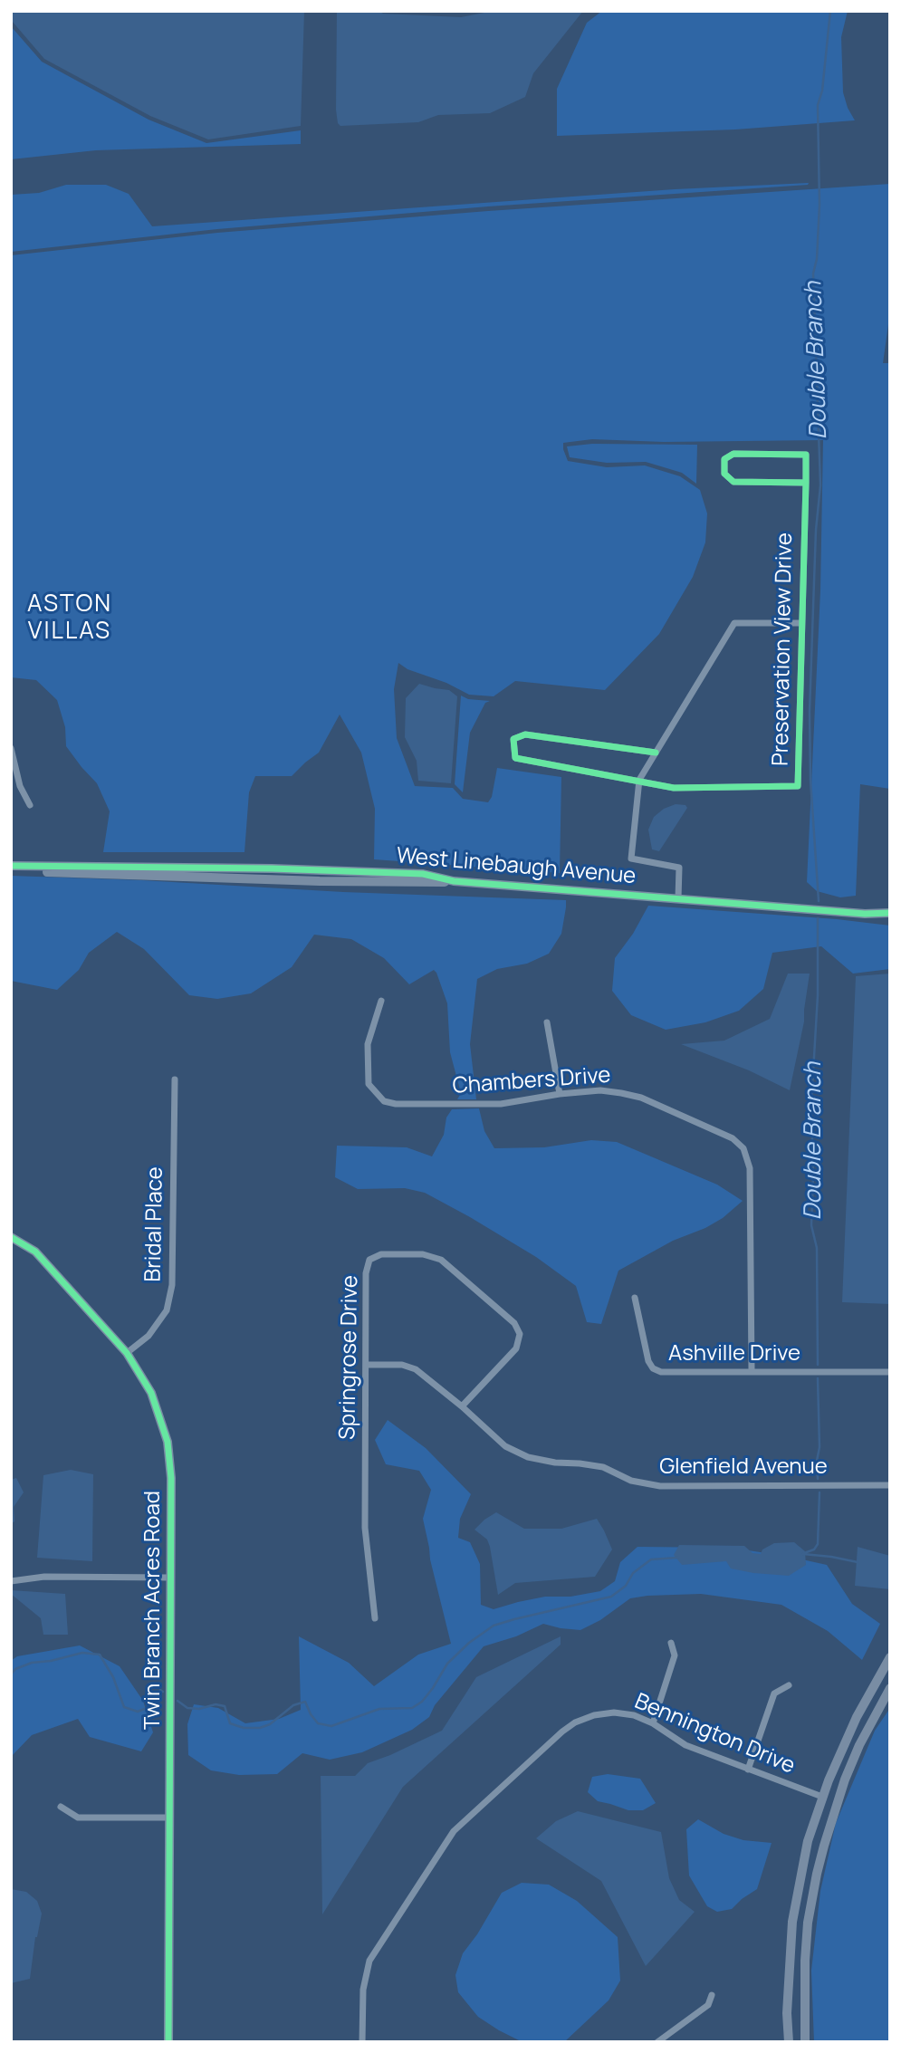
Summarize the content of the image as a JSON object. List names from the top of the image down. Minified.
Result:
{"streets":{"street":["Preservation View Drive","West Linebaugh Avenue","Chambers Drive","Bridal Place","Ashville Drive","Springrose Drive","Glenfield Avenue","Twin Branch Acres Road","Bennington Drive"]},"crossings":[["Chambers Drive","Ashville Drive"],["Bridal Place","Twin Branch Acres Road"],["Springrose Drive","Glenfield Avenue"]],"districts":["ASTON VILLAS"],"water":["Double Branch"]}
